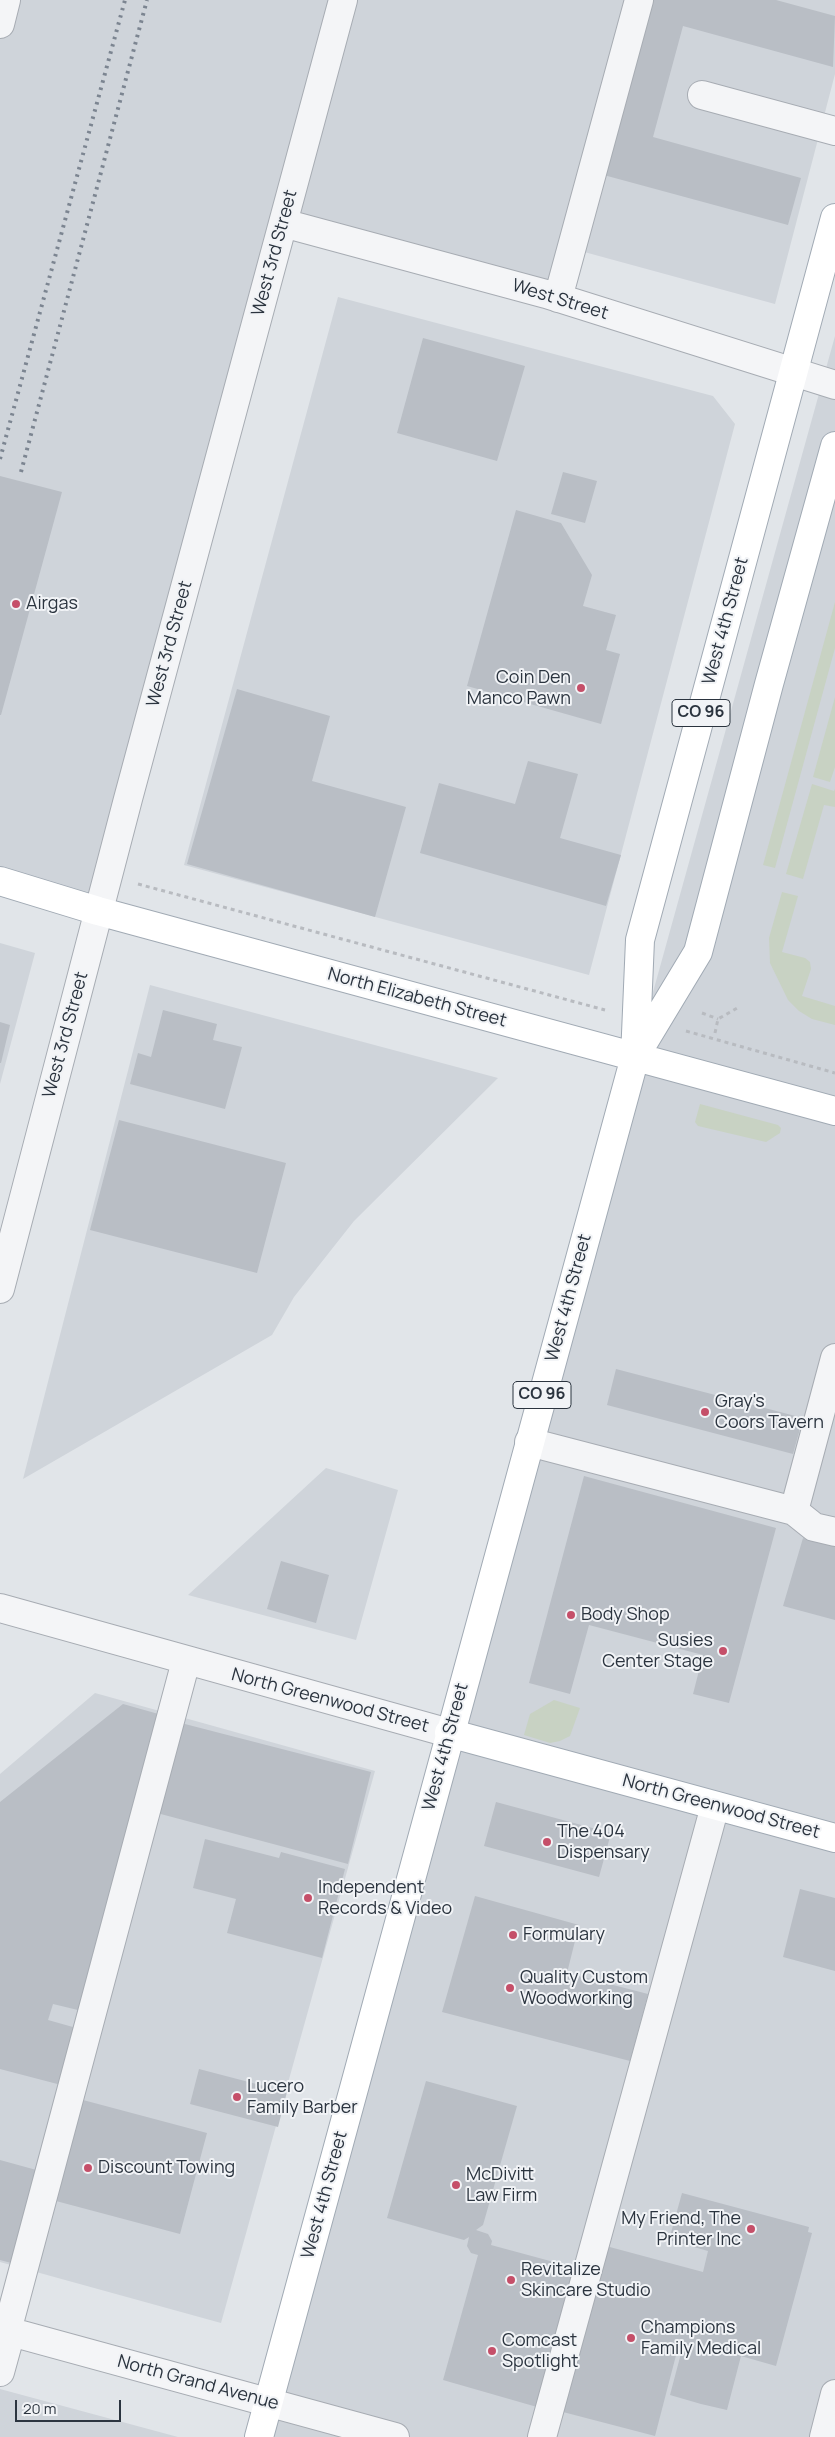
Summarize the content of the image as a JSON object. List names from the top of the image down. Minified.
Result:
{"streets":{"main road":["West 4th Street","CO 96","North Elizabeth Street","North Greenwood Street"],"street":["West 3rd Street","West Street","North Grand Avenue"]},"crossings":[["West 3rd Street","West Street"],["West 3rd Street","North Elizabeth Street"],["West Street","West 4th Street"],["West 4th Street","North Elizabeth Street"],["West 4th Street","North Greenwood Street"],["West 4th Street","North Grand Avenue"]],"places":["Airgas","Coin Den Manco Pawn","Gray's Coors Tavern","Body Shop","Susies Center Stage","The 404 Dispensary","Independent Records & Video","Formulary","Quality Custom Woodworking","Lucero Family Barber","Discount Towing","McDivitt Law Firm","My Friend, The Printer Inc","Revitalize Skincare Studio","Champions Family Medical","Comcast Spotlight"],"scale_bar":"20 m"}
